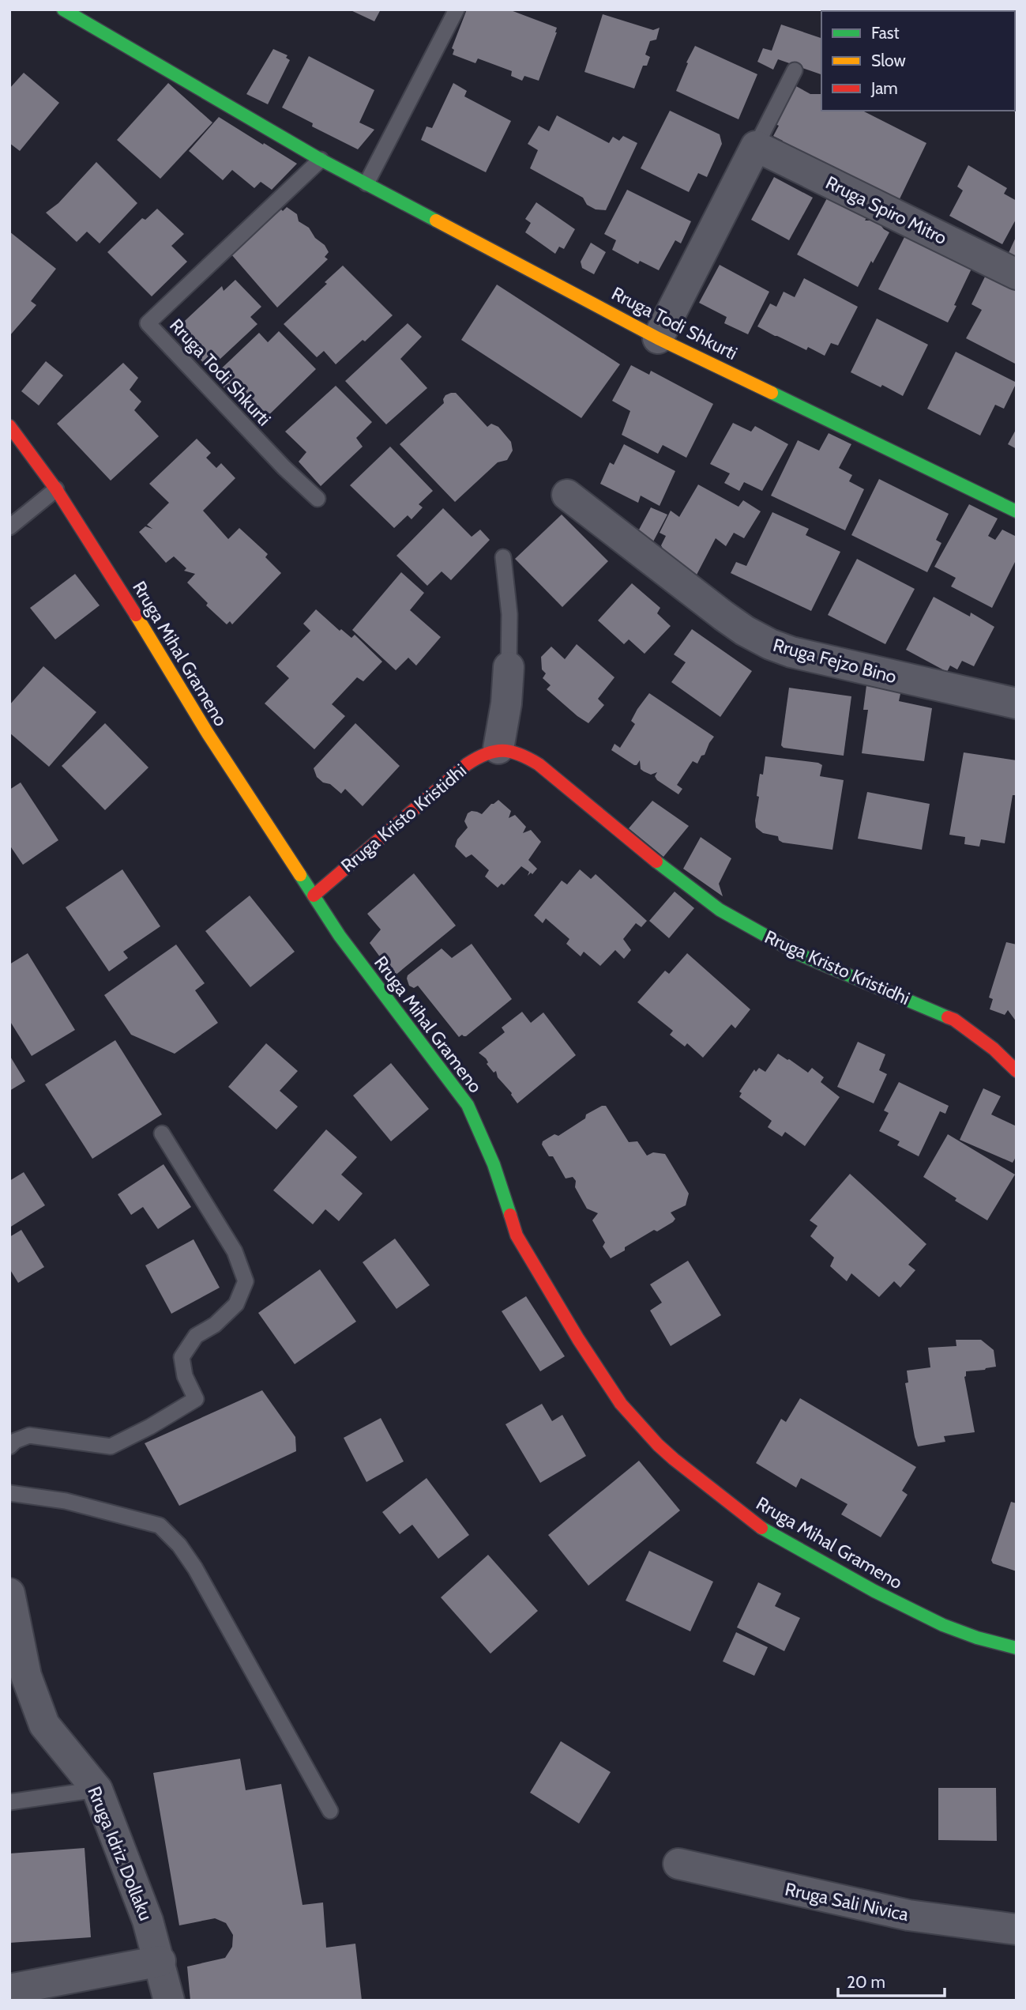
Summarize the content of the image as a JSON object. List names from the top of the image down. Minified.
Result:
{"streets":{"street":["Rruga Spiro Mitro","Rruga Todi Shkurti","Rruga Mihal Grameno","Rruga Fejzo Bino","Rruga Kristo Kristidhi","Rruga Idriz Dollaku","Rruga Sali Nivica"]},"crossings":[["Rruga Mihal Grameno","Rruga Kristo Kristidhi"]],"legend":["Fast","Slow","Jam"],"scale_bar":"20 m"}
